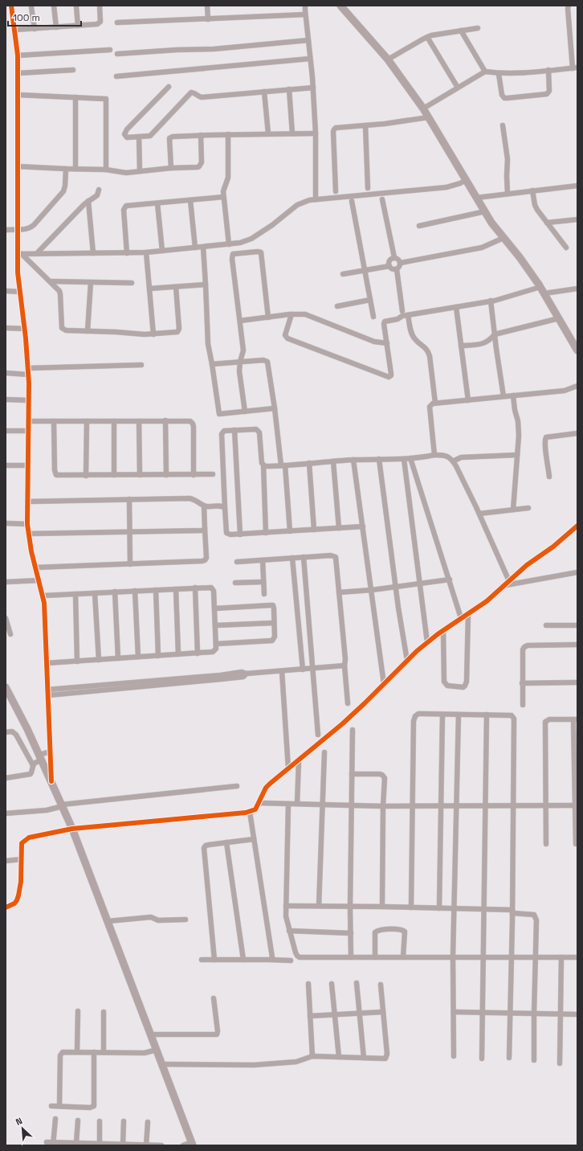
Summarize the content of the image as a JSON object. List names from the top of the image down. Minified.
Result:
{"scale_bar":"100 m","north":"top left"}
